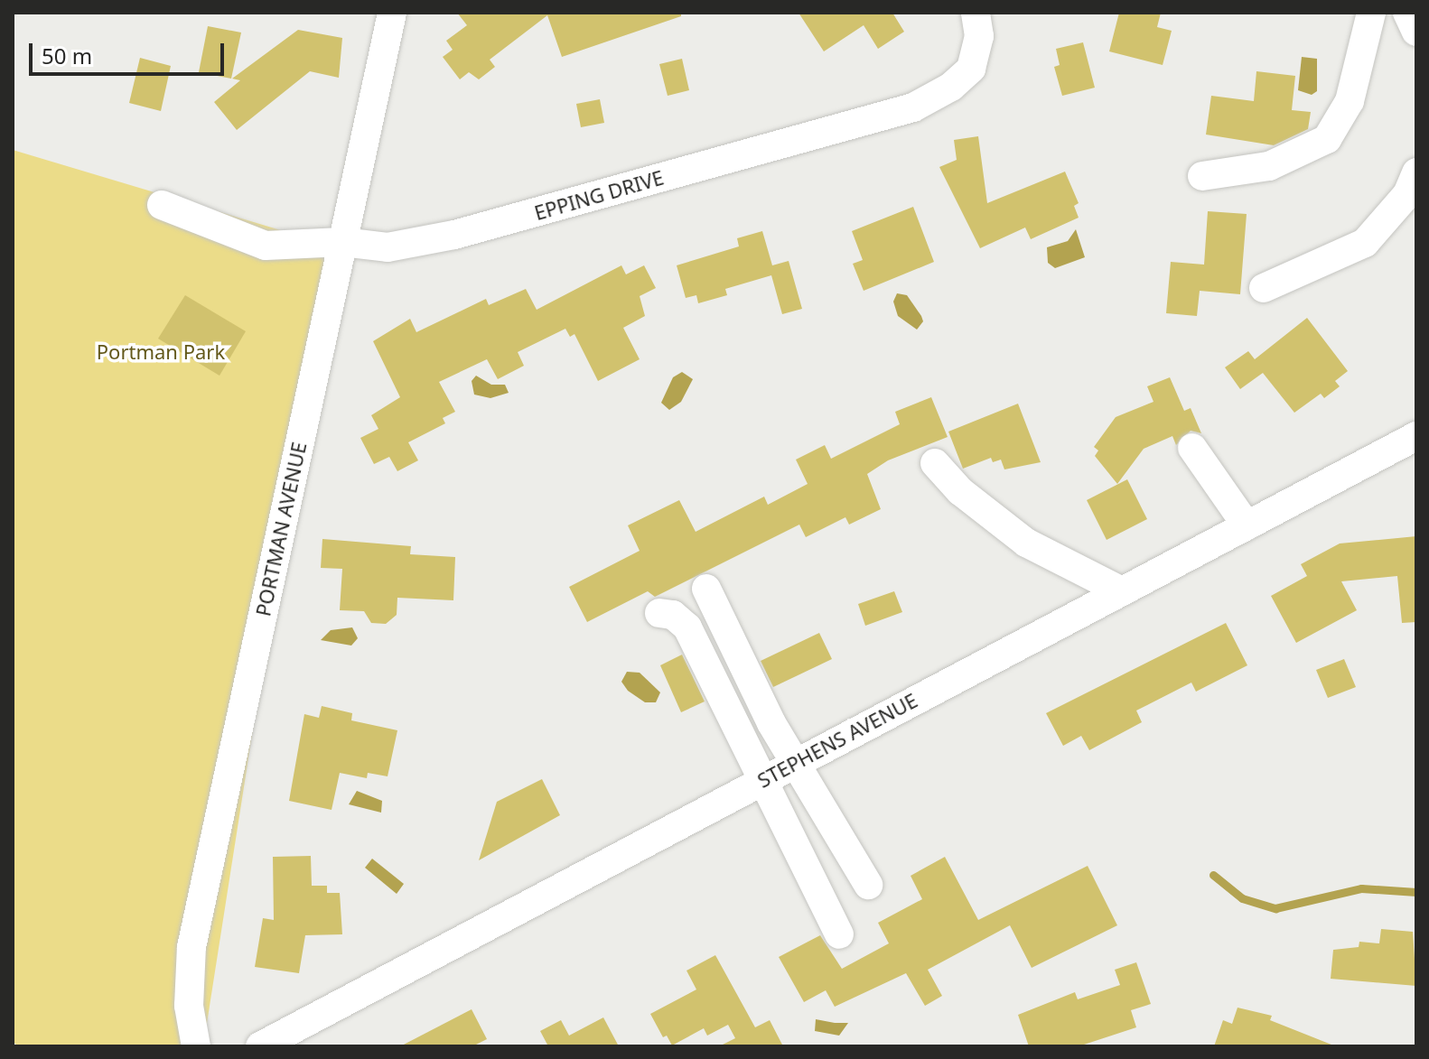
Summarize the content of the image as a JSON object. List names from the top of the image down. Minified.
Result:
{"streets":{"street":["EPPING DRIVE","PORTMAN AVENUE","STEPHENS AVENUE"]},"crossings":[["EPPING DRIVE","PORTMAN AVENUE"]],"parks":["Portman Park"],"scale_bar":"50 m"}
